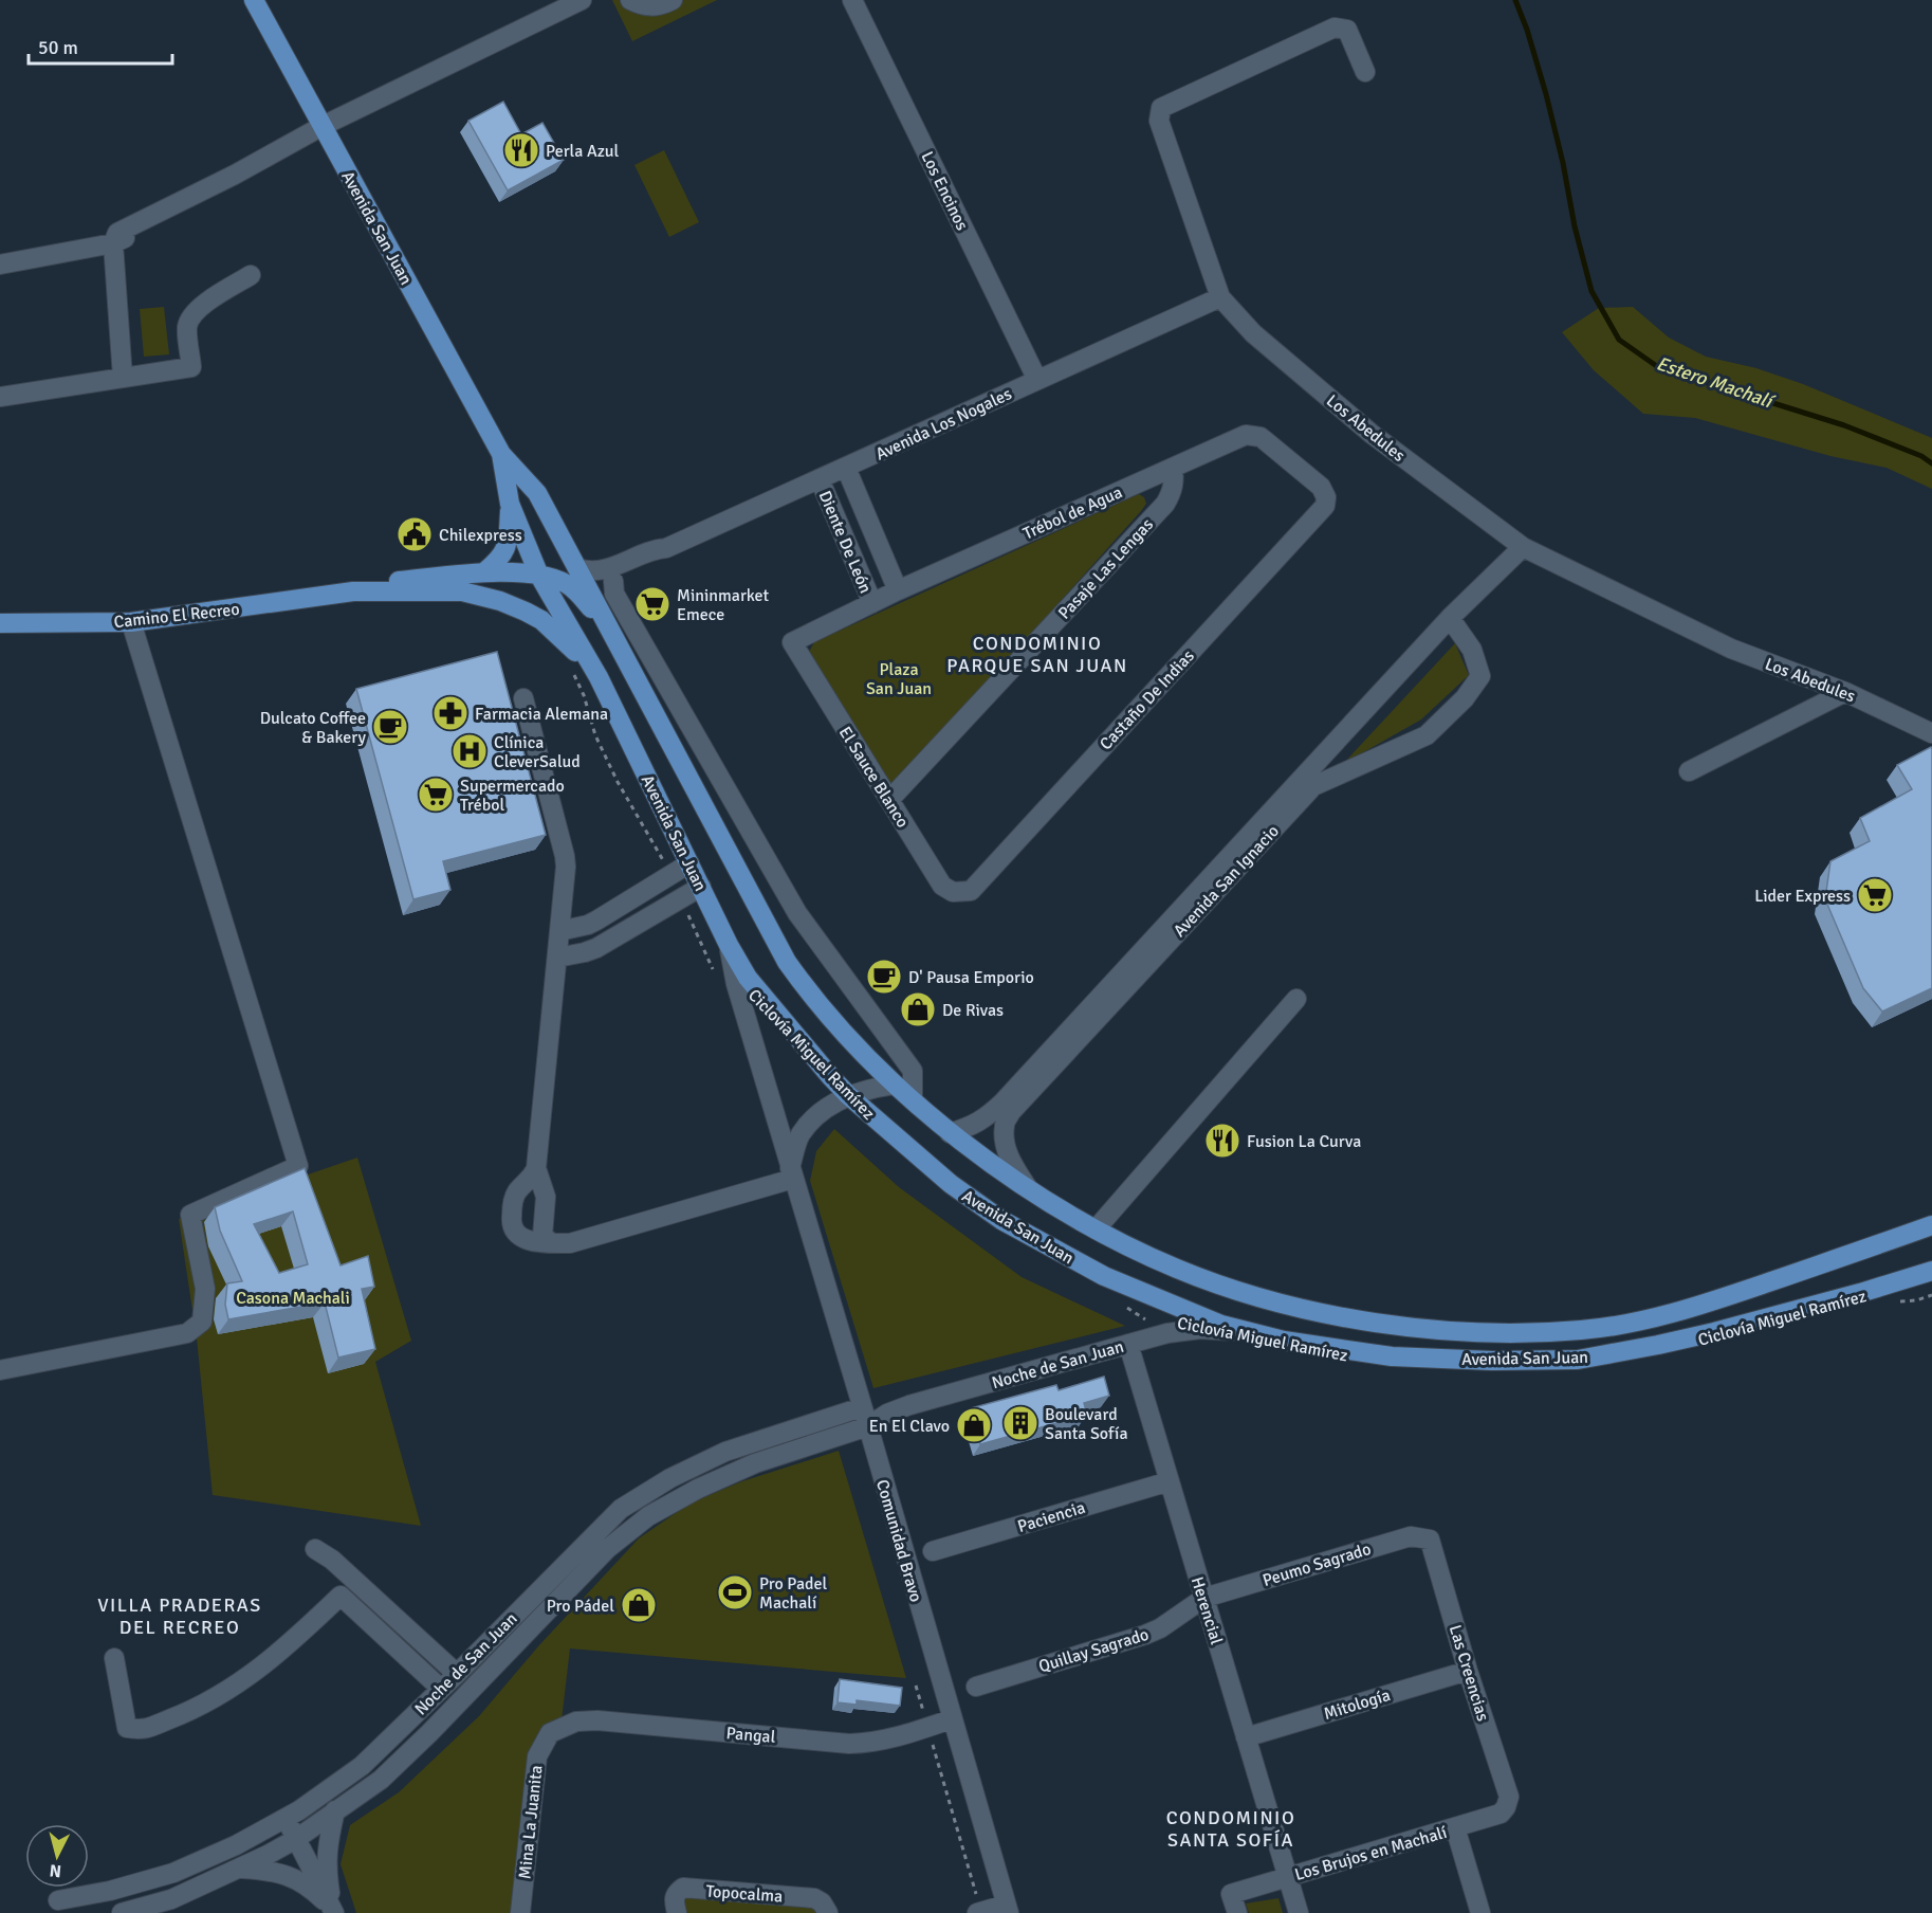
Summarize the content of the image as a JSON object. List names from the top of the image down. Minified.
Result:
{"streets":{"main road":["Avenida San Juan","Camino El Recreo"],"street":["Los Encinos","Avenida Los Nogales","Los Abedules","Trébol de Agua","Diente De León","Pasaje Las Lengas","Castaño De Indias","El Sauce Blanco","Avenida San Ignacio","Noche de San Juan","Paciencia","Comunidad Bravo","Peumo Sagrado","Herencial","Quillay Sagrado","Las Creencias","Mitología","Pangal","Mina La Juanita","Los Brujos en Machalí","Topocalma"],"path":["Ciclovía Miguel Ramírez"]},"crossings":[["Los Encinos","Avenida Los Nogales"],["Avenida San Juan","Avenida Los Nogales"],["Avenida San Juan","Camino El Recreo"],["Avenida San Juan","Avenida San Ignacio"],["Avenida San Juan","Noche de San Juan"],["Avenida San Juan","Comunidad Bravo"],["Avenida Los Nogales","Los Abedules"],["Avenida Los Nogales","Diente De León"],["Los Abedules","Avenida San Ignacio"],["Trébol de Agua","Diente De León"],["Trébol de Agua","Pasaje Las Lengas"],["Trébol de Agua","Castaño De Indias"],["Trébol de Agua","El Sauce Blanco"],["Pasaje Las Lengas","El Sauce Blanco"],["Castaño De Indias","El Sauce Blanco"],["Ciclovía Miguel Ramírez","Noche de San Juan"],["Noche de San Juan","Comunidad Bravo"],["Noche de San Juan","Herencial"],["Paciencia","Herencial"],["Comunidad Bravo","Pangal"],["Peumo Sagrado","Herencial"],["Peumo Sagrado","Quillay Sagrado"],["Peumo Sagrado","Las Creencias"],["Herencial","Quillay Sagrado"],["Herencial","Mitología"],["Herencial","Los Brujos en Machalí"],["Las Creencias","Mitología"],["Las Creencias","Los Brujos en Machalí"],["Pangal","Mina La Juanita"]],"districts":["CONDOMINIO PARQUE SAN JUAN","VILLA PRADERAS DEL RECREO","CONDOMINIO SANTA SOFÍA"],"water":["Estero Machalí"],"parks":["Plaza San Juan","Casona Machali"],"places":{"restaurant":["Perla Azul","Fusion La Curva"],"public building":["Chilexpress"],"supermarket":["Mininmarket Emece","Supermercado Trébol","Lider Express"],"pharmacy":["Farmacia Alemana"],"cafe":["Dulcato Coffee & Bakery","D' Pausa Emporio"],"hospital":["Clínica CleverSalud"],"shop":["De Rivas","En El Clavo","Pro Pádel"],"building":["Boulevard Santa Sofía"],"sports":["Pro Padel Machalí"]},"scale_bar":"50 m","north":"bottom"}
